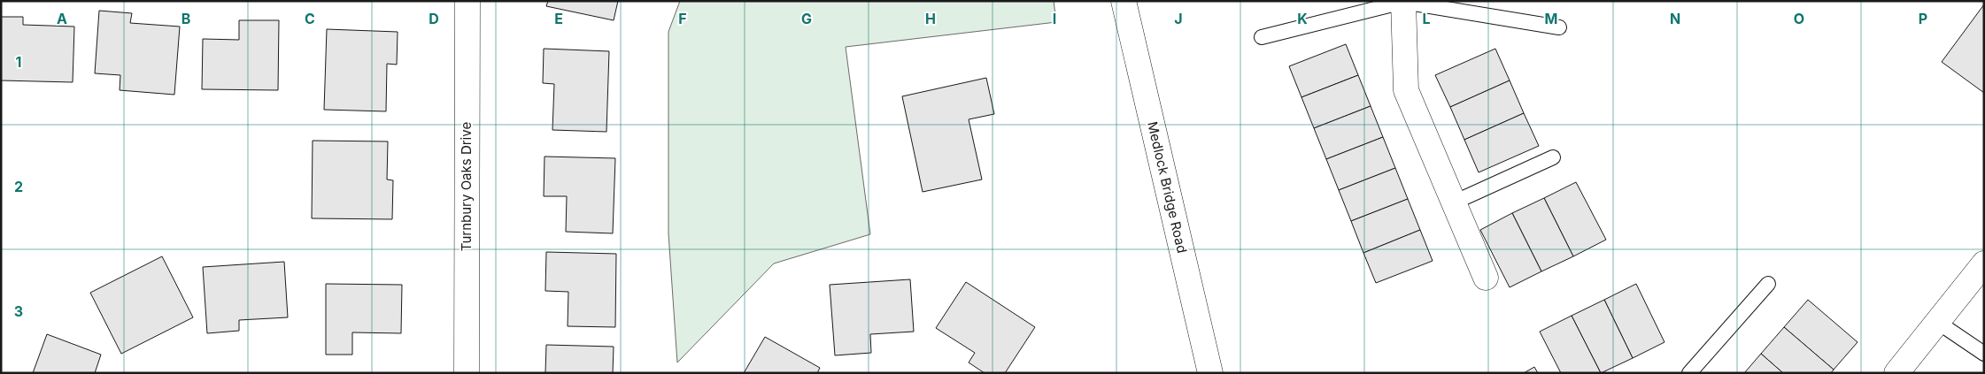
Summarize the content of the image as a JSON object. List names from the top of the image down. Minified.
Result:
{"streets":{"street":["Turnbury Oaks Drive","Medlock Bridge Road"]},"grid":{"columns":["A","B","C","D","E","F","G","H","I","J","K","L","M","N","O","P"],"rows":["1","2","3"]}}
